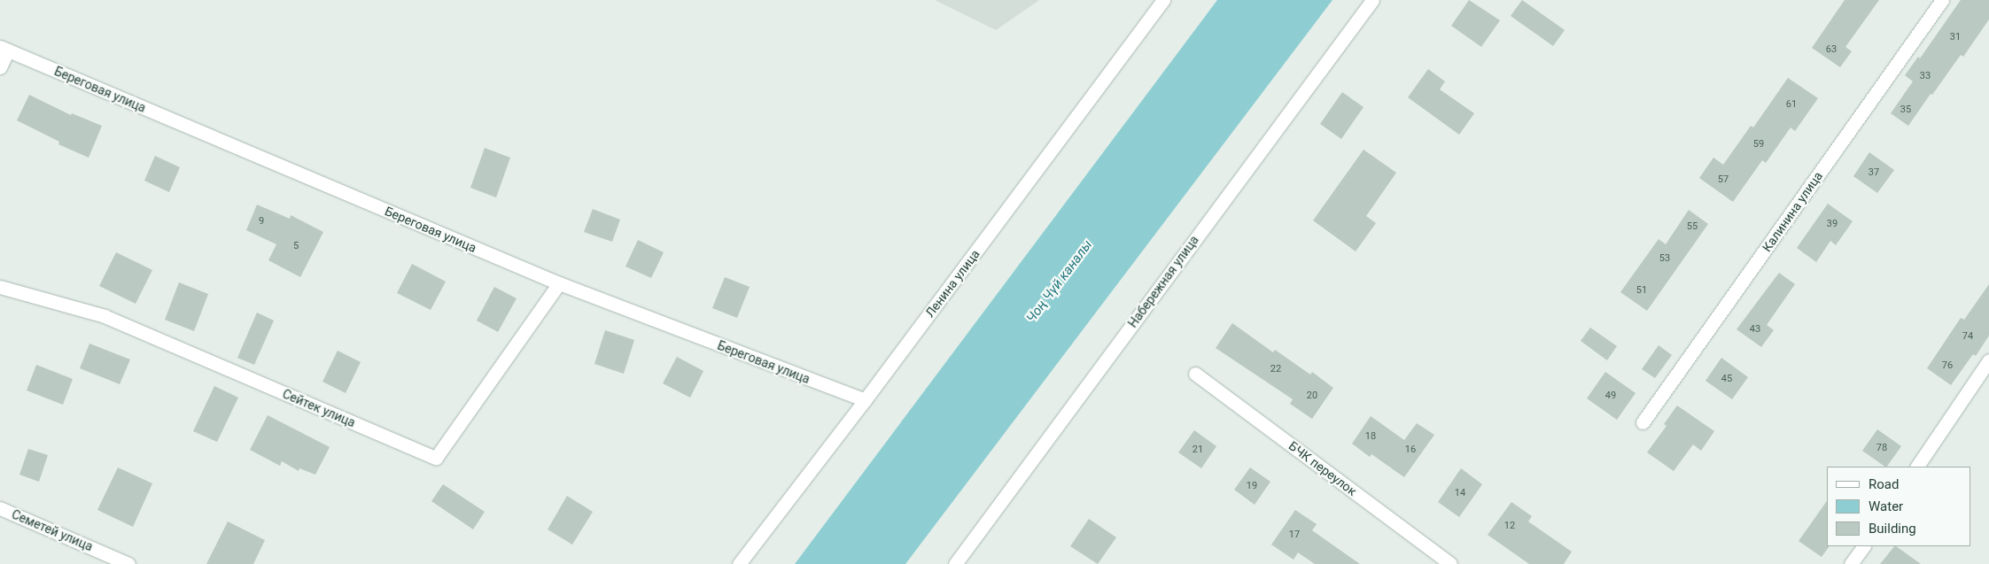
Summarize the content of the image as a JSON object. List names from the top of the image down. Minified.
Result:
{"streets":{"street":["Береговая улица","Калинина улица","Набережная улица","Ленина улица","Сейтек улица","БЧК переулок","Семетей улица"]},"crossings":[["Береговая улица","Ленина улица"],["Береговая улица","Сейтек улица"]],"water":["Чоң Чүй каналы"],"house_numbers":["31","63","33","61","35","59","37","57","9","39","55","5","53","51","43","74","76","22","45","20","49","18","78","21","16","19","14","12","17"],"legend":["Road","Water","Building"]}
